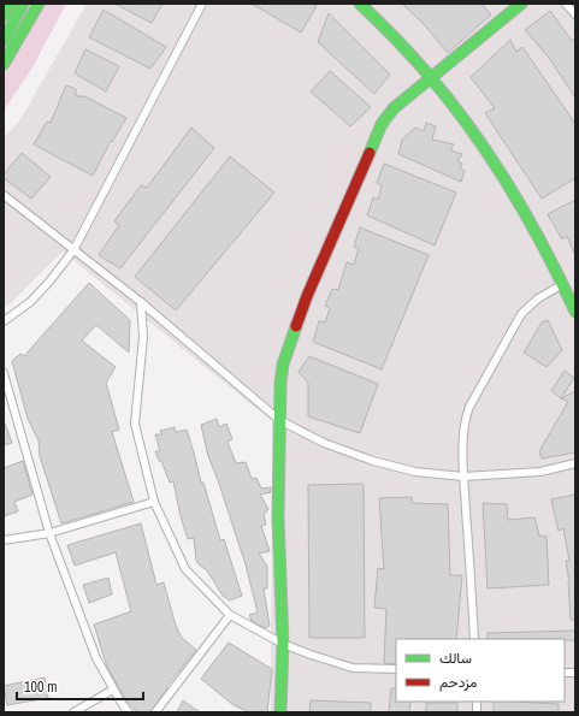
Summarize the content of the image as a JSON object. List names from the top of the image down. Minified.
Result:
{"legend":["سالك","مزدحم"],"scale_bar":"100 m"}
